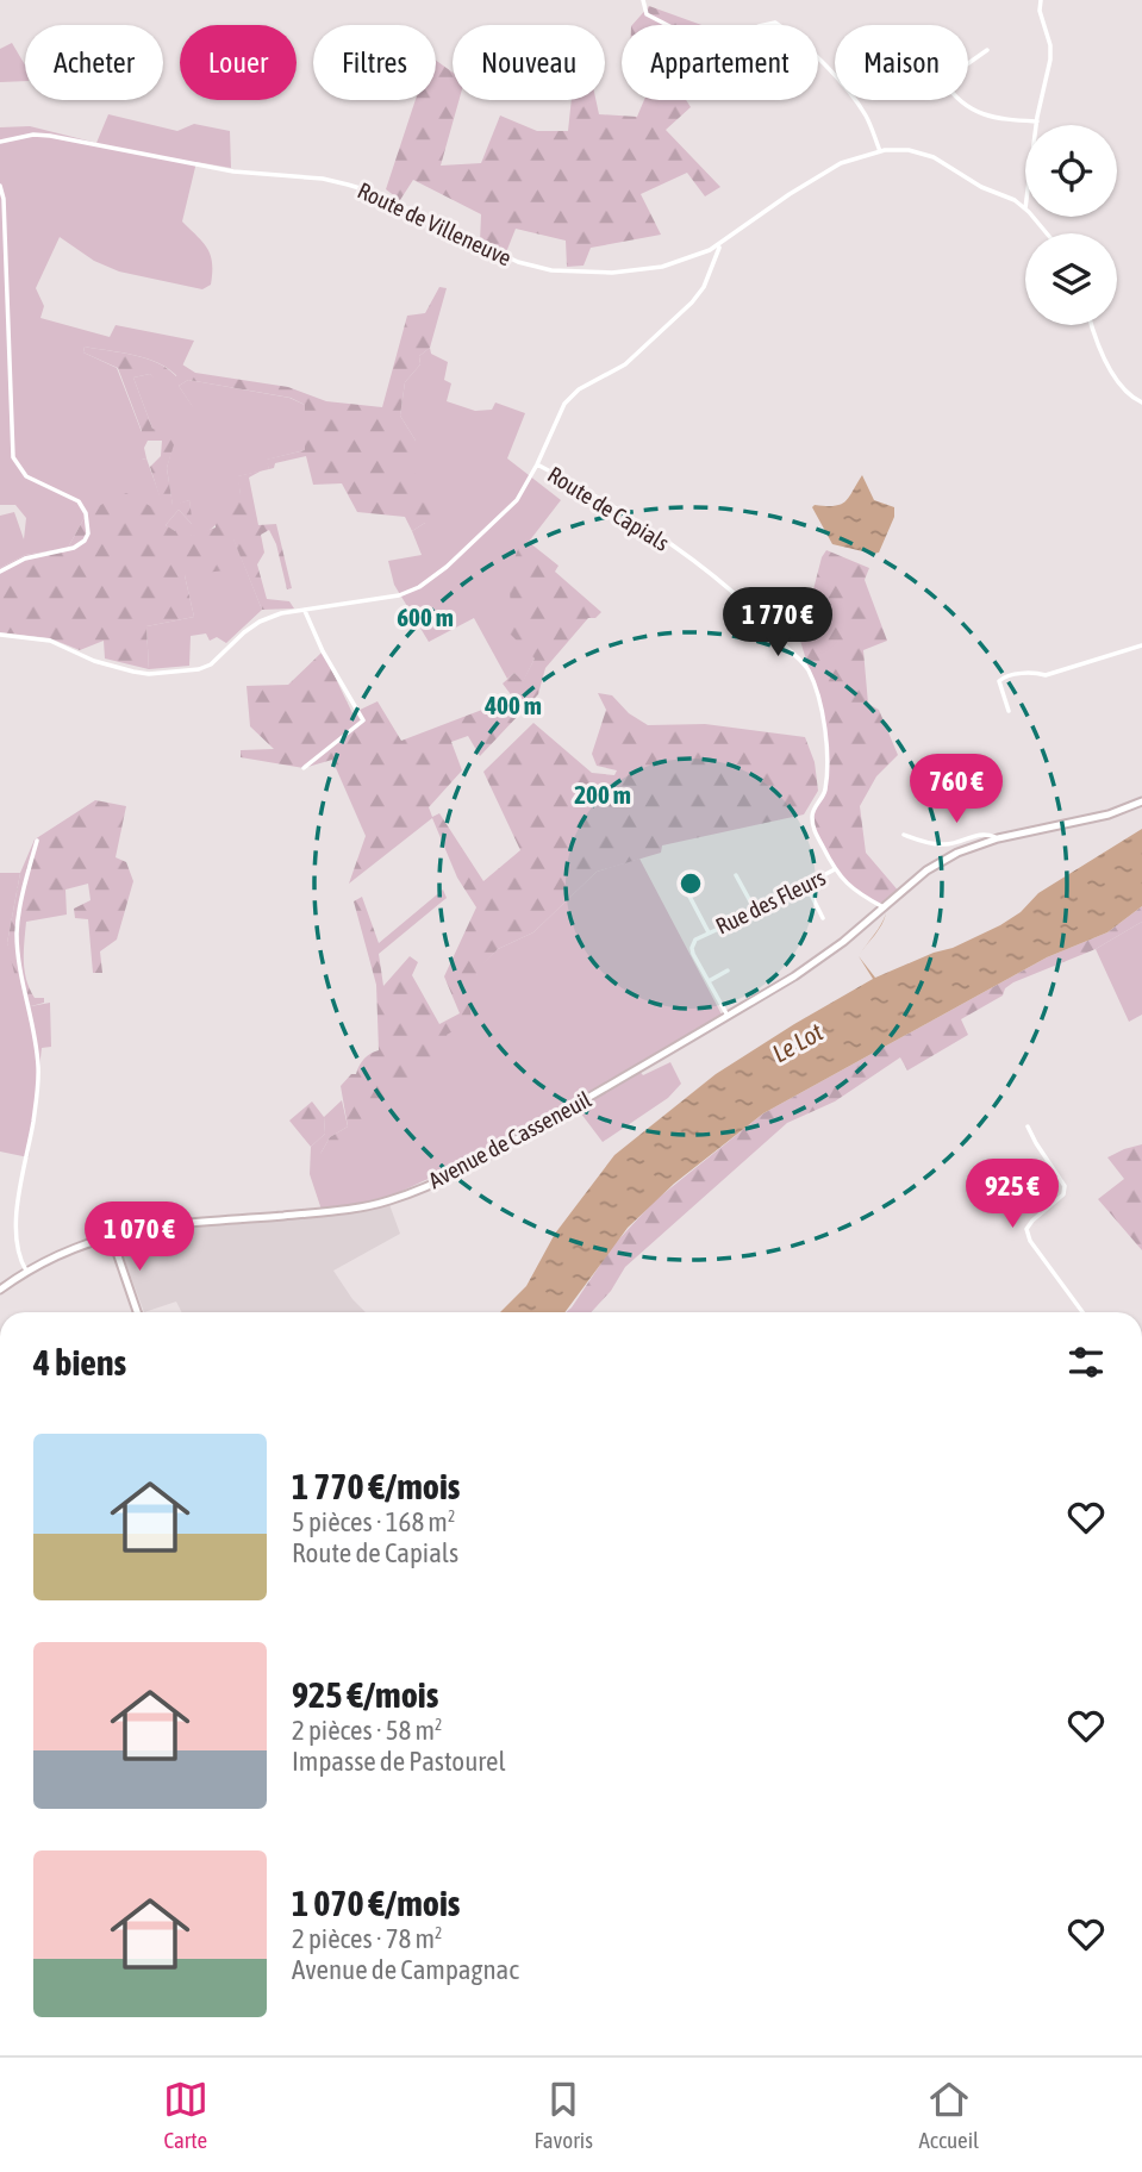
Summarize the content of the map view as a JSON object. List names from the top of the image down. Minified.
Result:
{"streets":{"main road":["Avenue de Casseneuil"],"street":["Route de Villeneuve","Route de Capials","Rue des Fleurs"]},"crossings":[["Route de Capials","Rue des Fleurs"],["Route de Capials","Avenue de Casseneuil"],["Rue des Fleurs","Avenue de Casseneuil"]],"water":["Le Lot"],"page":{"chip":["Acheter","Louer","Filtres","Nouveau","Appartement","Maison"],"price":["1 770 €","760 €","925 €","1 070 €"],"heading":"4 biens","list":[{"name":"1 770 €/mois","note":"5 pièces · 168 m² · Route de Capials"},{"name":"925 €/mois","note":"2 pièces · 58 m² · Impasse de Pastourel"},{"name":"1 070 €/mois","note":"2 pièces · 78 m² · Avenue de Campagnac"}],"tabs":["Carte","Favoris","Accueil"]},"rings":["600 m","400 m","200 m"]}
